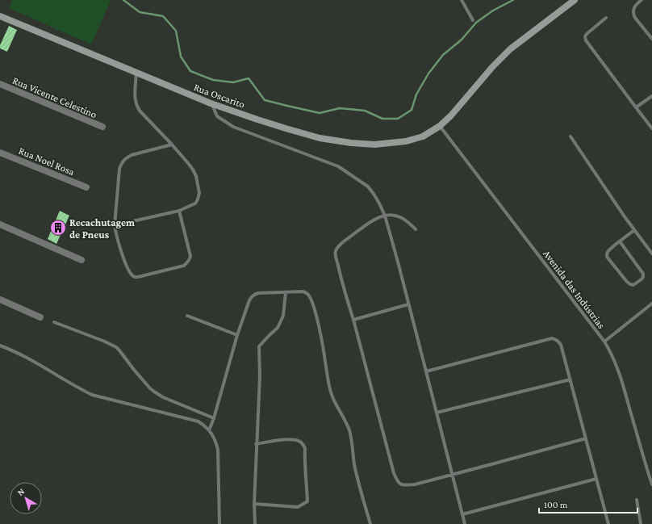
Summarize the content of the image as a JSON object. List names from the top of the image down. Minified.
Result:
{"streets":{"main road":["Rua Oscarito"],"street":["Rua Vicente Celestino","Rua Noel Rosa"],"lane":["Avenida das Indústrias"]},"crossings":[["Rua Oscarito","Avenida das Indústrias"]],"places":{"building":["Recachutagem de Pneus"]},"scale_bar":"100 m","north":"top left"}
